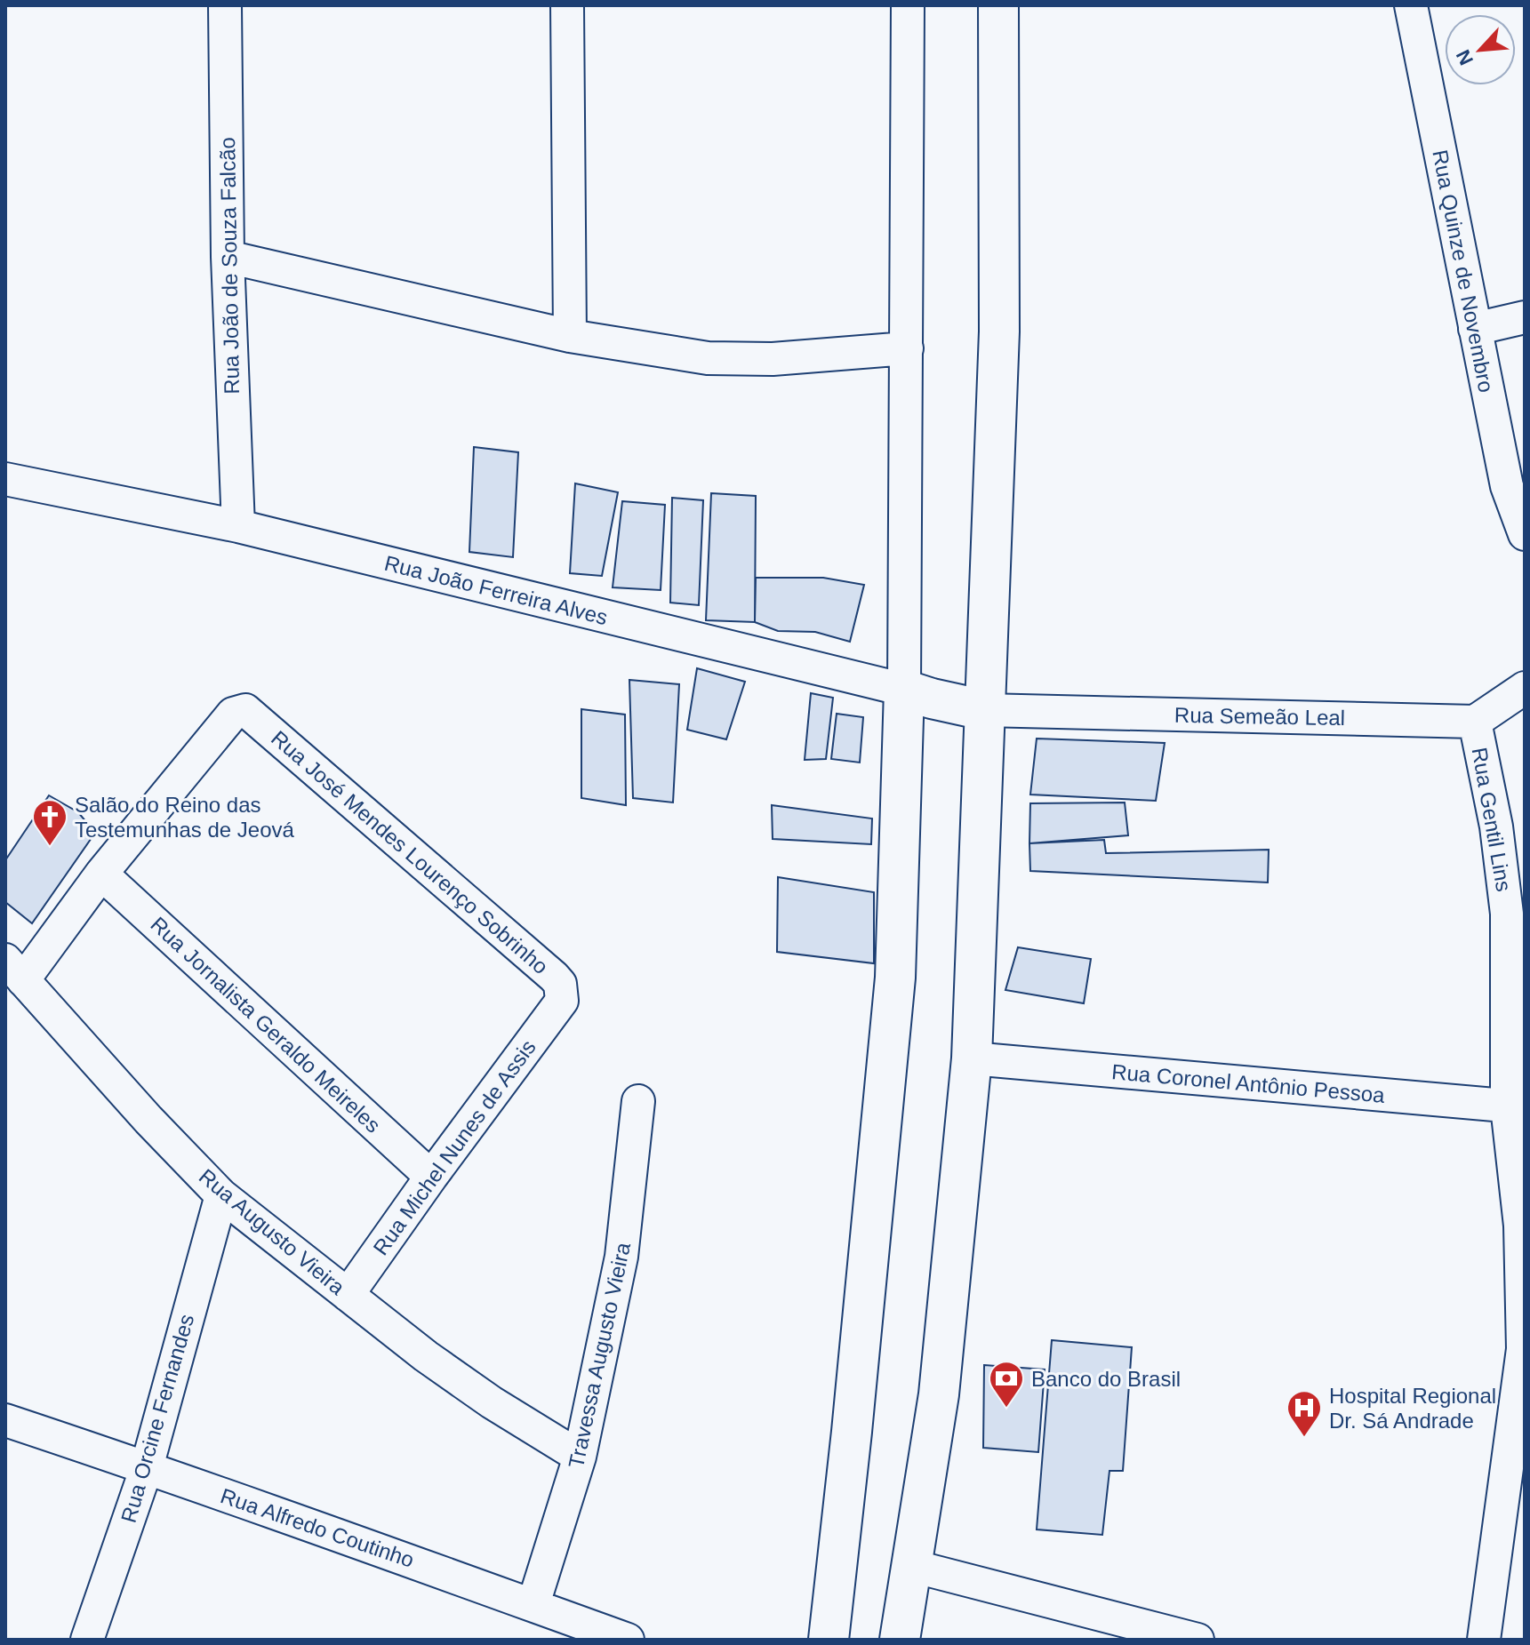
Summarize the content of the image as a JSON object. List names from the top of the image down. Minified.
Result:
{"streets":{"main road":["Rua João Ferreira Alves"],"street":["Rua João de Souza Falcão","Rua Quinze de Novembro","Rua Semeão Leal","Rua Gentil Lins","Rua José Mendes Lourenço Sobrinho","Rua Jornalista Geraldo Meireles","Rua Coronel Antônio Pessoa","Rua Michel Nunes de Assis","Rua Augusto Vieira","Travessa Augusto Vieira","Rua Orcine Fernandes","Rua Alfredo Coutinho"]},"crossings":[["Rua João de Souza Falcão","Rua João Ferreira Alves"],["Rua João Ferreira Alves","Rua Semeão Leal"],["Rua Semeão Leal","Rua Gentil Lins"],["Rua Gentil Lins","Rua Coronel Antônio Pessoa"],["Rua José Mendes Lourenço Sobrinho","Rua Jornalista Geraldo Meireles"],["Rua José Mendes Lourenço Sobrinho","Rua Michel Nunes de Assis"],["Rua Jornalista Geraldo Meireles","Rua Michel Nunes de Assis"],["Rua Michel Nunes de Assis","Rua Augusto Vieira"],["Rua Augusto Vieira","Travessa Augusto Vieira"],["Rua Augusto Vieira","Rua Orcine Fernandes"],["Travessa Augusto Vieira","Rua Alfredo Coutinho"],["Rua Orcine Fernandes","Rua Alfredo Coutinho"]],"places":{"church":["Salão do Reino das Testemunhas de Jeová"],"bank":["Banco do Brasil"],"hospital":["Hospital Regional Dr. Sá Andrade"]},"north":"bottom left"}
